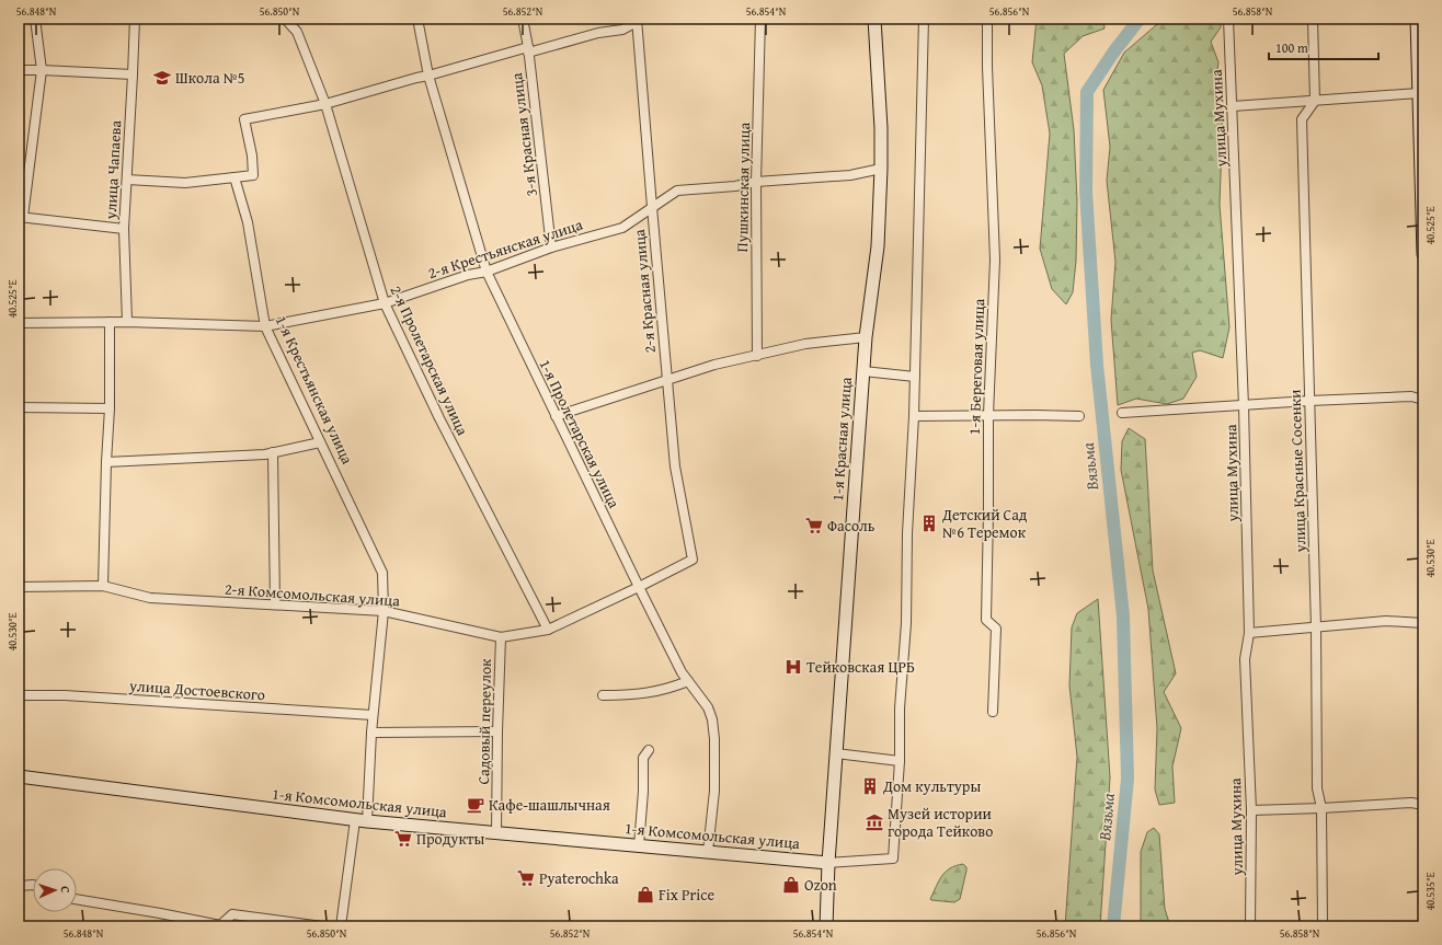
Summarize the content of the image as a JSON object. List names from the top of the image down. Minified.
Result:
{"streets":{"main road":["1-я Красная улица","1-я Комсомольская улица"],"street":["улица Мухина","3-я Красная улица","улица Чапаева","Пушкинская улица","2-я Крестьянская улица","2-я Красная улица","2-я Пролетарская улица","1-я Береговая улица","1-я Крестьянская улица","1-я Пролетарская улица","улица Красные Сосенки","2-я Комсомольская улица","улица Достоевского","Садовый переулок"]},"crossings":[["3-я Красная улица","2-я Крестьянская улица"],["улица Чапаева","2-я Крестьянская улица"],["Пушкинская улица","2-я Крестьянская улица"],["2-я Крестьянская улица","2-я Красная улица"],["2-я Крестьянская улица","2-я Пролетарская улица"],["2-я Крестьянская улица","1-я Крестьянская улица"],["2-я Крестьянская улица","1-я Пролетарская улица"],["2-я Крестьянская улица","1-я Красная улица"],["2-я Красная улица","2-я Комсомольская улица"],["2-я Пролетарская улица","2-я Комсомольская улица"],["1-я Крестьянская улица","2-я Комсомольская улица"],["1-я Крестьянская улица","улица Достоевского"],["1-я Крестьянская улица","1-я Комсомольская улица"],["1-я Пролетарская улица","2-я Комсомольская улица"],["1-я Пролетарская улица","1-я Комсомольская улица"],["1-я Красная улица","1-я Комсомольская улица"],["2-я Комсомольская улица","Садовый переулок"],["Садовый переулок","1-я Комсомольская улица"]],"water":["Вязьма"],"places":{"school or university":["Школа №5"],"building":["Детский Сад №6 Теремок","Дом культуры"],"supermarket":["Фасоль","Продукты","Pyaterochka"],"hospital":["Тейковская ЦРБ"],"cafe":["Кафе-шашлычная"],"museum":["Музей истории города Тейково"],"shop":["Ozon","Fix Price"]},"scale_bar":"100 m","north":"right","coordinates":["56.848°N","56.850°N","56.852°N","56.854°N","56.856°N","56.858°N","40.525°E","40.530°E","40.535°E"]}
